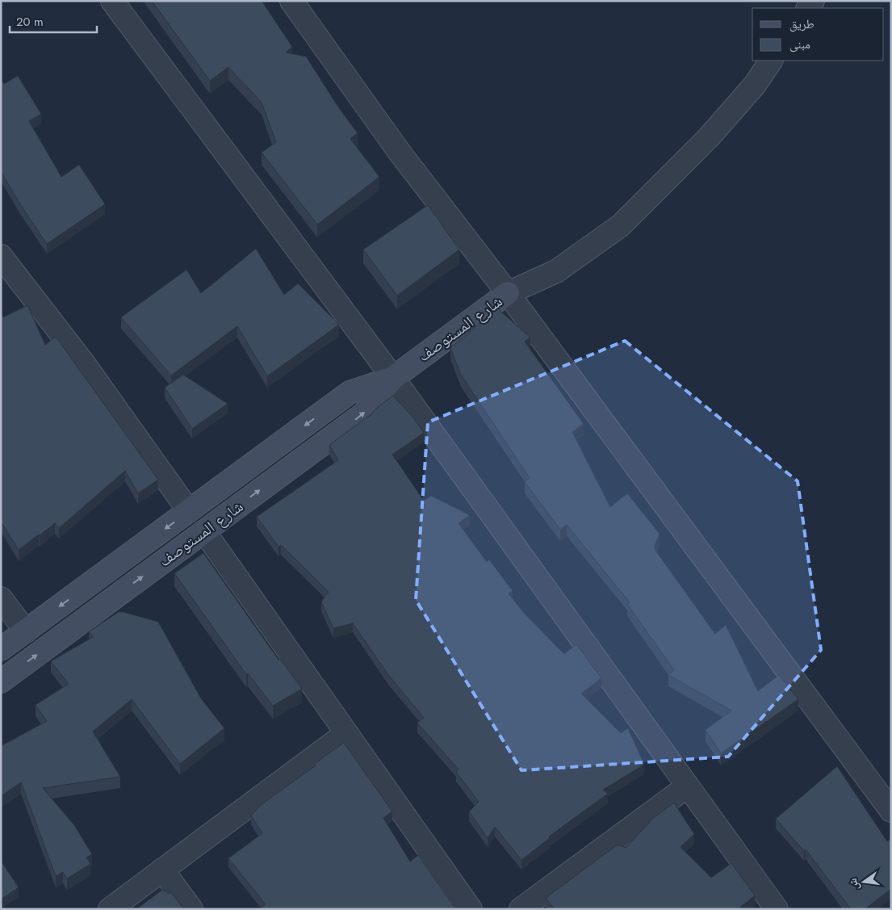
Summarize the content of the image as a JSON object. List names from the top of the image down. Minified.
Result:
{"streets":{"street":["شارع المستوصف"]},"legend":["طريق","مبنى"],"scale_bar":"20 m","north":"left"}
